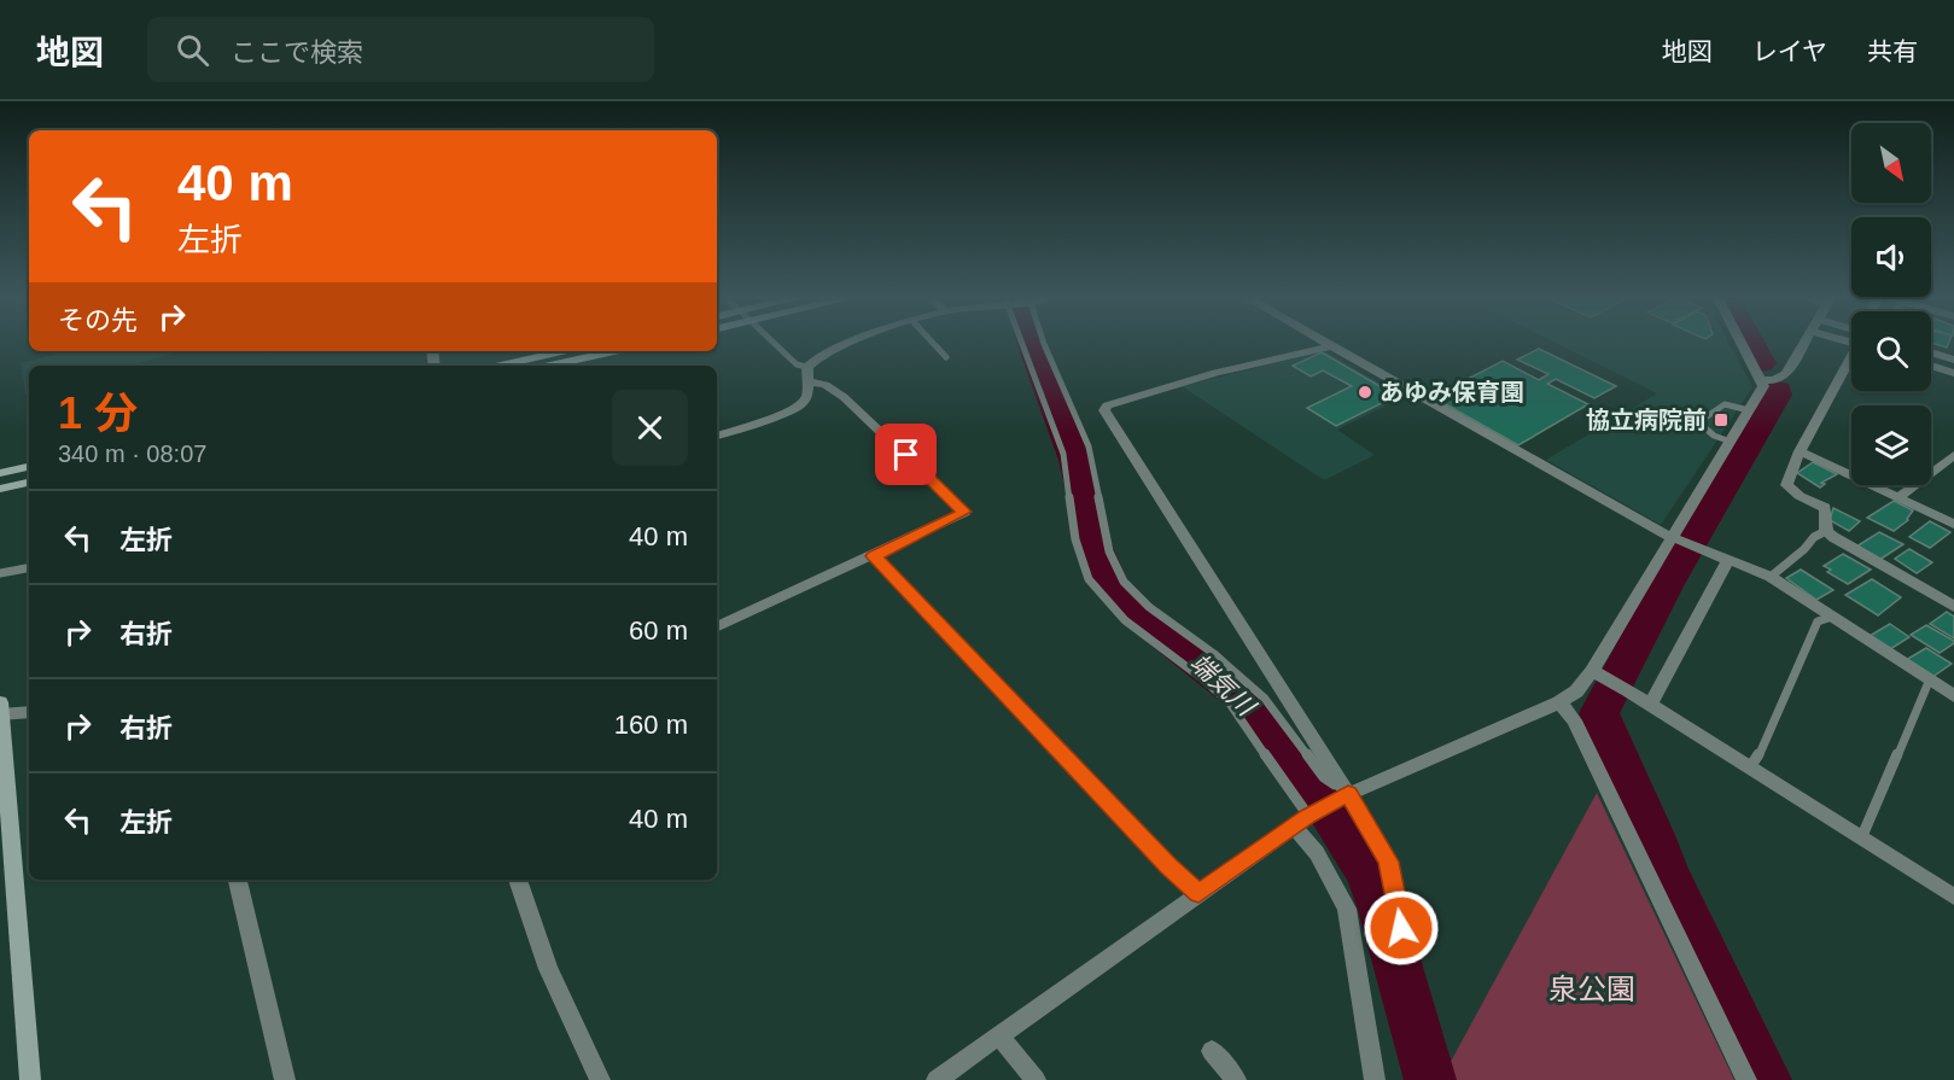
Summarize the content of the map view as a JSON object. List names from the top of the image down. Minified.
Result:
{"water":["端気川"],"parks":["泉公園"],"places":{"other":["あゆみ保育園"],"transit":["協立病院前"]},"north":"bottom right","page":{"header":"地図","search":"ここで検索","nav":["地図","レイヤ","共有"],"turn":["40 m","左折"],"then":"その先","heading":["1 分","340 m · 08:07"],"list":[{"name":"左折","value":"40 m"},{"name":"右折","value":"60 m"},{"name":"右折","value":"160 m"},{"name":"左折","value":"40 m"}]}}
